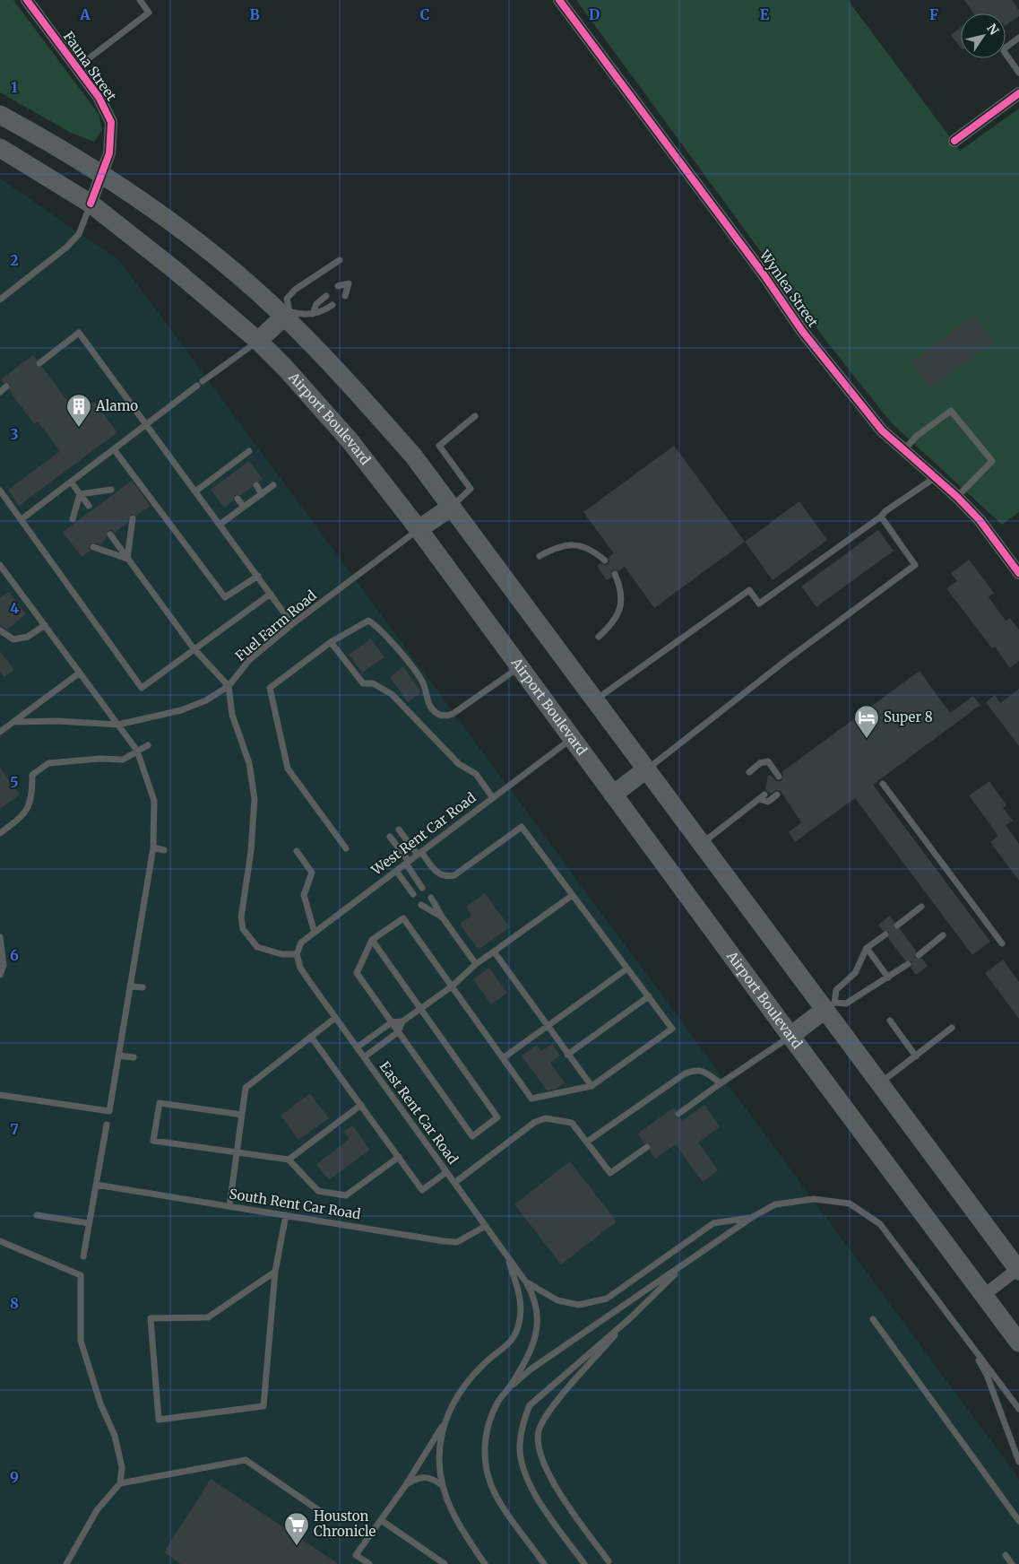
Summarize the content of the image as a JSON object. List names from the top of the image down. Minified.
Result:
{"streets":{"main road":["Airport Boulevard"],"street":["Fauna Street","Wynlea Street"],"lane":["Fuel Farm Road","West Rent Car Road","East Rent Car Road","South Rent Car Road"]},"crossings":[["Fauna Street","Airport Boulevard"],["Airport Boulevard","Fuel Farm Road"],["Airport Boulevard","West Rent Car Road"],["West Rent Car Road","East Rent Car Road"],["East Rent Car Road","South Rent Car Road"]],"places":{"building":["Alamo"],"hotel":["Super 8"],"supermarket":["Houston Chronicle"]},"north":"top right","grid":{"columns":["A","B","C","D","E","F"],"rows":["1","2","3","4","5","6","7","8","9"]}}
